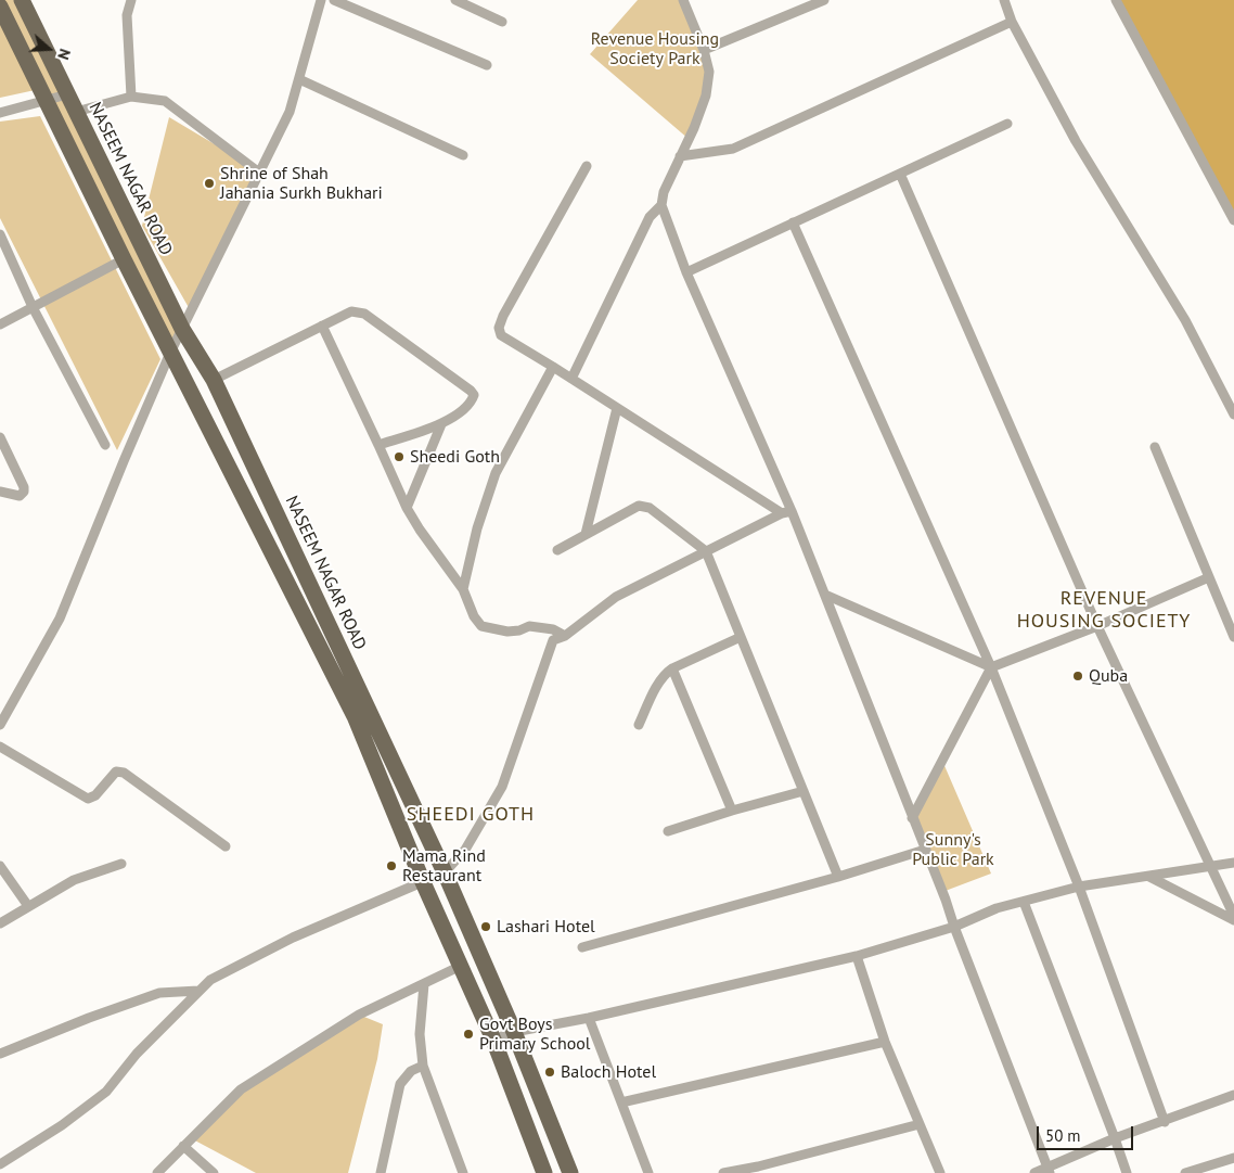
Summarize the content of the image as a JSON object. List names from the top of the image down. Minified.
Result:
{"streets":{"main road":["NASEEM NAGAR ROAD"]},"districts":["REVENUE HOUSING SOCIETY","SHEEDI GOTH"],"parks":["Revenue Housing Society Park","Sunny's Public Park"],"places":["Shrine of Shah Jahania Surkh Bukhari","Sheedi Goth","Quba","Mama Rind Restaurant","Lashari Hotel","Govt Boys Primary School","Baloch Hotel"],"scale_bar":"50 m","north":"right"}
